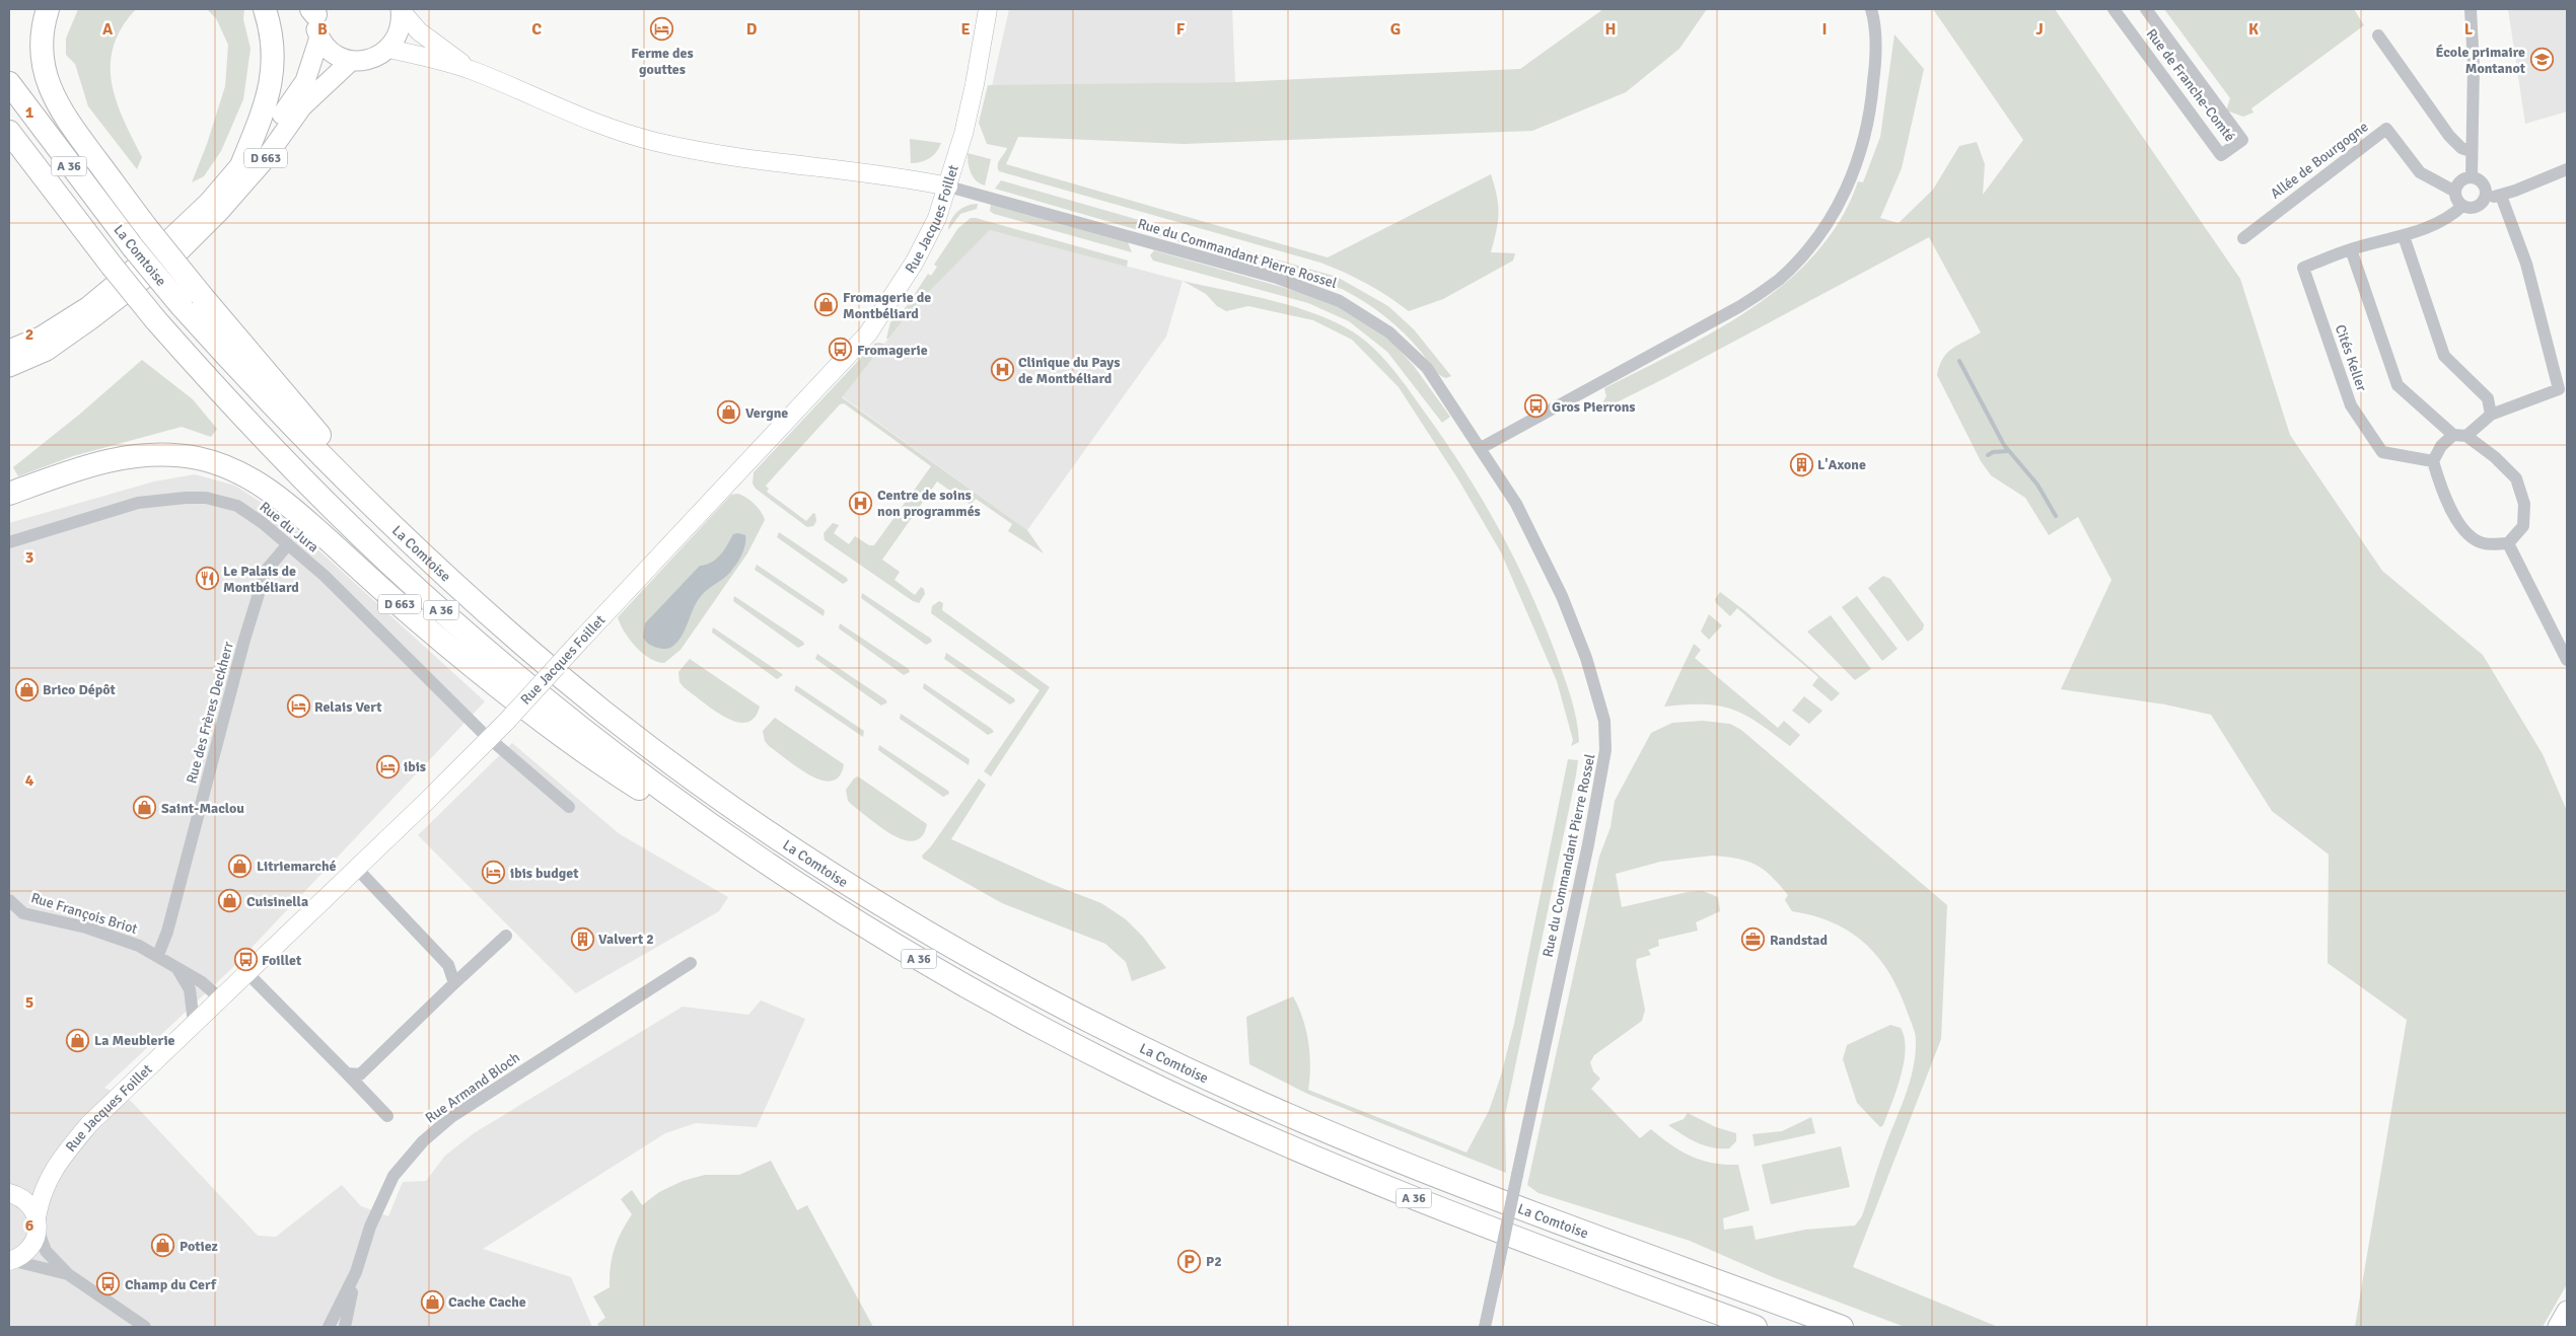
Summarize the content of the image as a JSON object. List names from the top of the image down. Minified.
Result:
{"streets":{"highway":["D 663","A 36","La Comtoise"],"main road":["Rue Jacques Foillet"],"street":["Rue de Franche-Comté","Allée de Bourgogne","Rue du Commandant Pierre Rossel","Cités Keller","Rue du Jura","Rue des Frères Deckherr","Rue François Briot","Rue Armand Bloch"]},"crossings":[["D 663","La Comtoise"],["Allée de Bourgogne","Cités Keller"],["Rue Jacques Foillet","Rue du Commandant Pierre Rossel"],["Rue Jacques Foillet","Rue du Jura"],["Rue Jacques Foillet","Rue François Briot"],["Rue du Jura","Rue des Frères Deckherr"],["Rue des Frères Deckherr","Rue François Briot"]],"places":{"hotel":["Ferme des gouttes","Relais Vert","ibis","ibis budget"],"school or university":["École primaire Montanot"],"shop":["Fromagerie de Montbéliard","Vergne","Brico Dépôt","Saint-Maclou","Litriemarché","Cuisinella","La Meublerie","Potiez","Cache Cache"],"bus stop":["Fromagerie","Gros Pierrons","Foillet","Champ du Cerf"],"hospital":["Clinique du Pays de Montbéliard","Centre de soins non programmés"],"building":["L'Axone","Valvert 2"],"restaurant":["Le Palais de Montbéliard"],"office":["Randstad"],"parking":["P2"]},"grid":{"columns":["A","B","C","D","E","F","G","H","I","J","K","L"],"rows":["1","2","3","4","5","6"]}}
